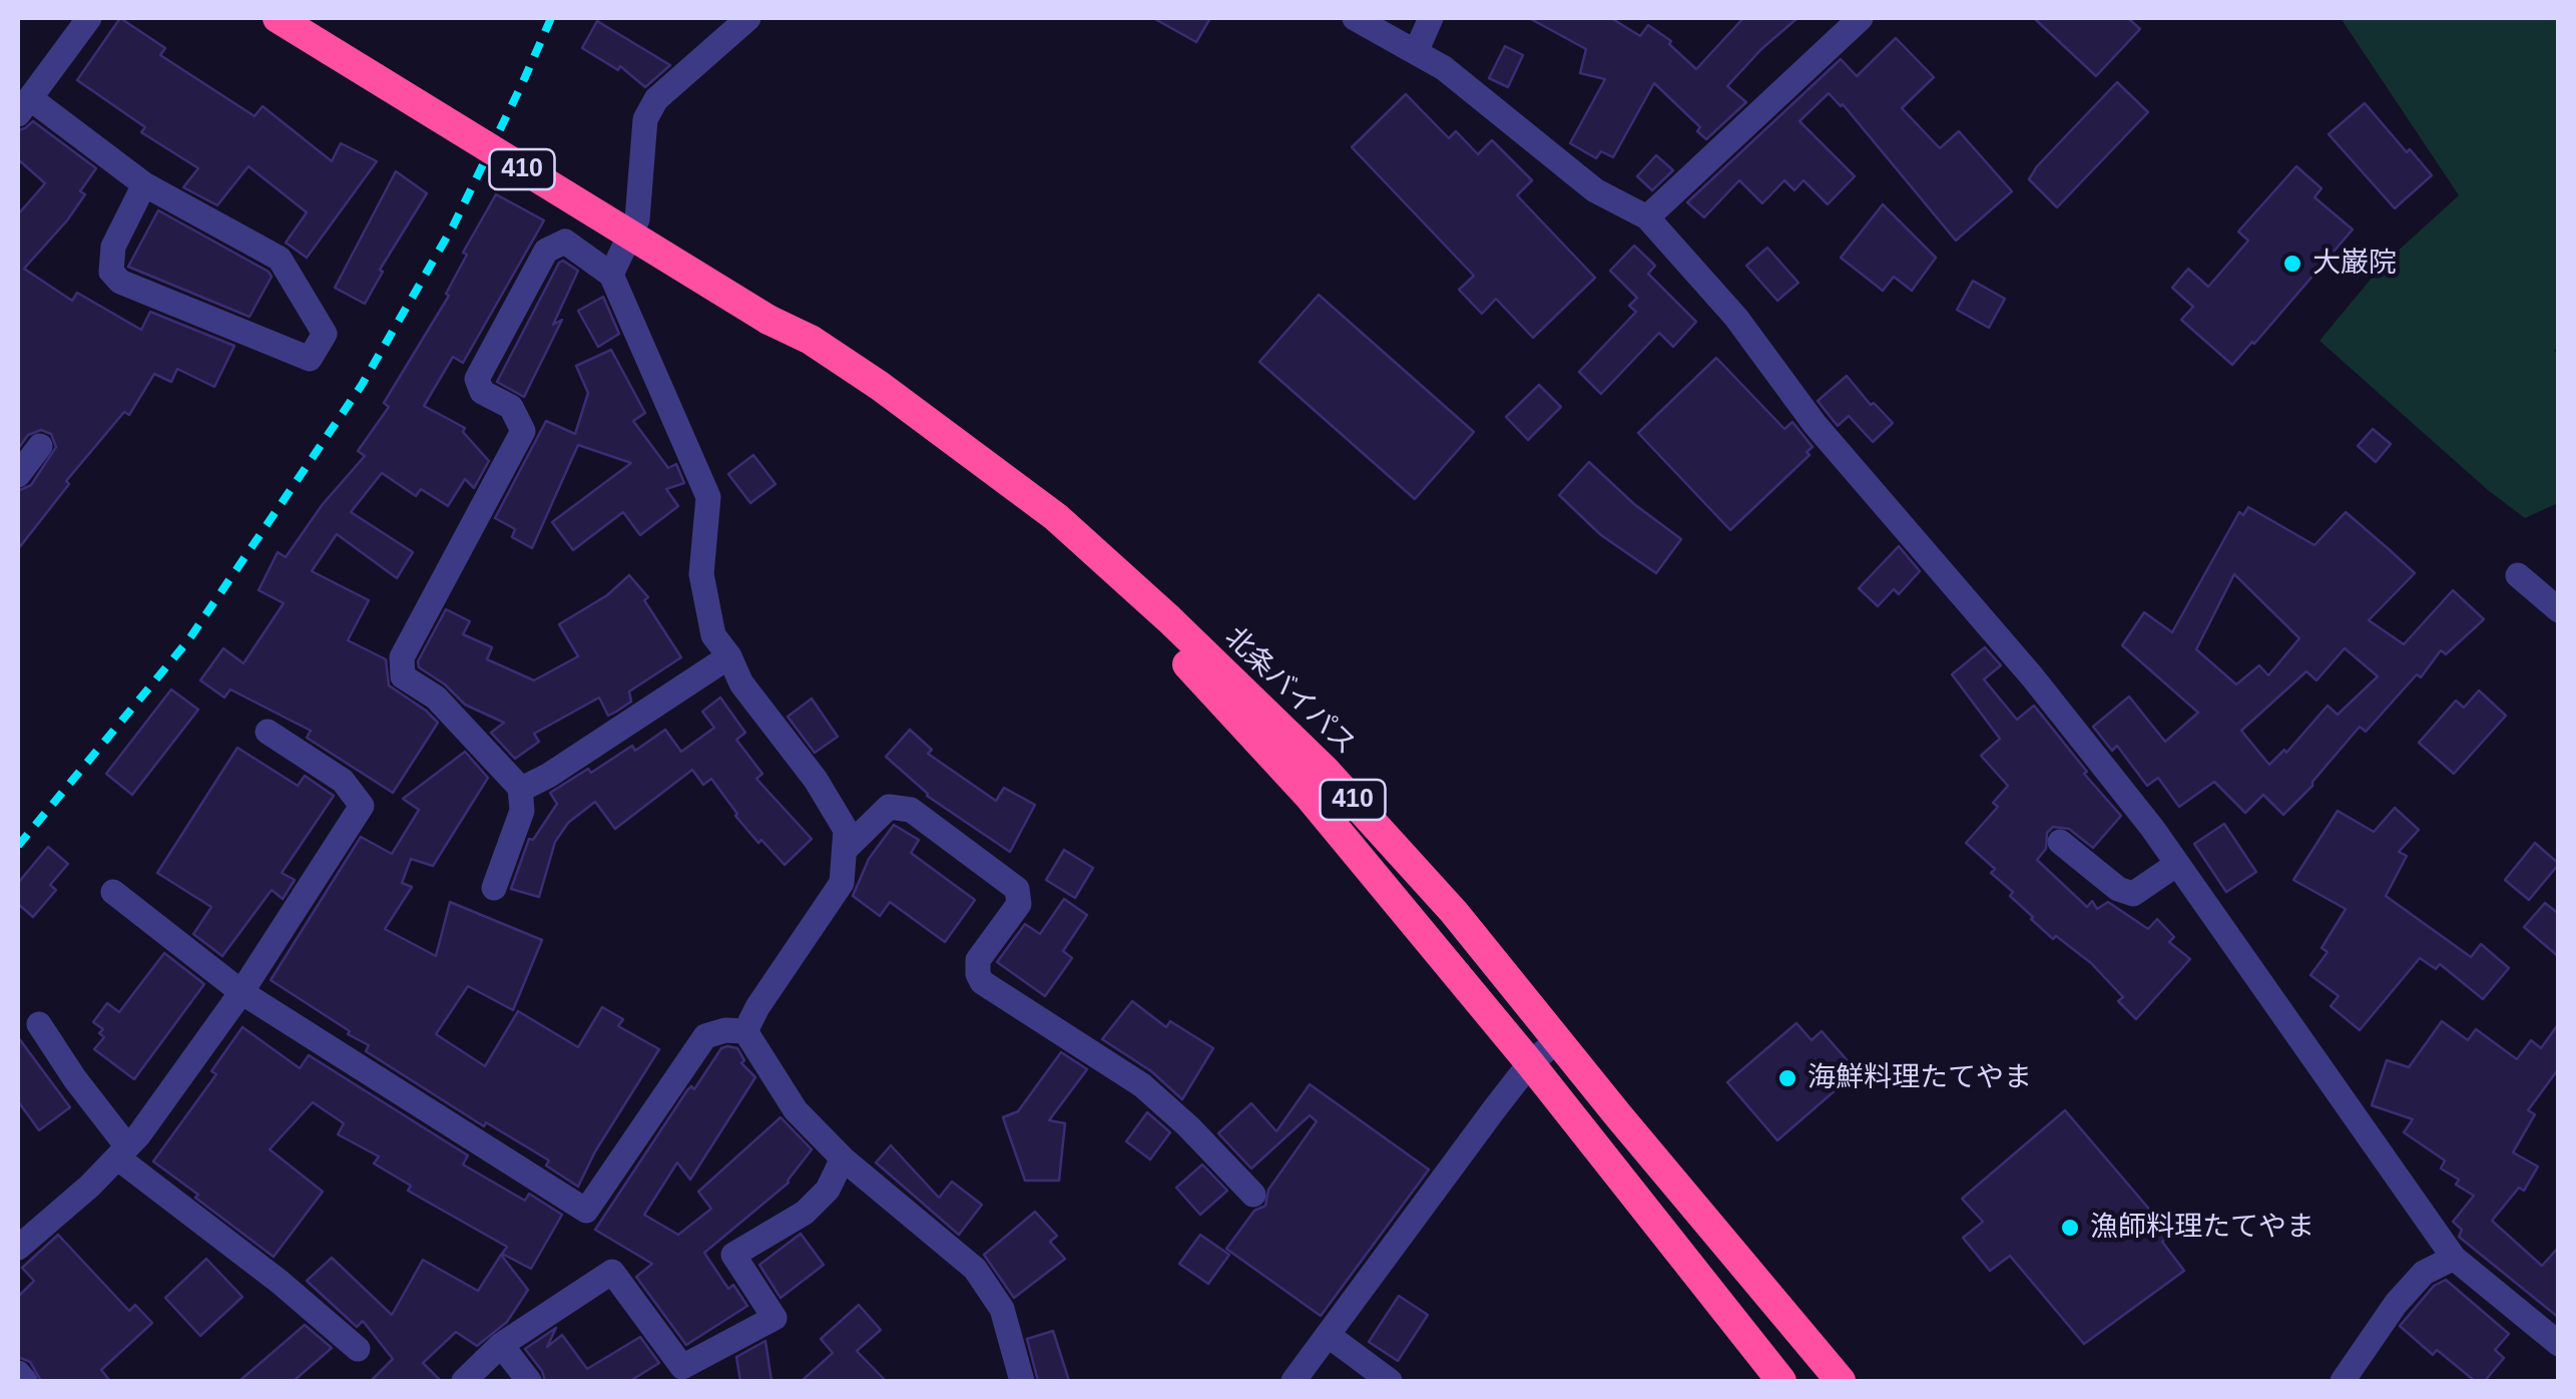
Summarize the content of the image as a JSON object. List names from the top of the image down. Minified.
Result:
{"streets":{"highway":["410","北条バイパス"]},"places":["大巌院","海鮮料理たてやま","漁師料理たてやま"]}
